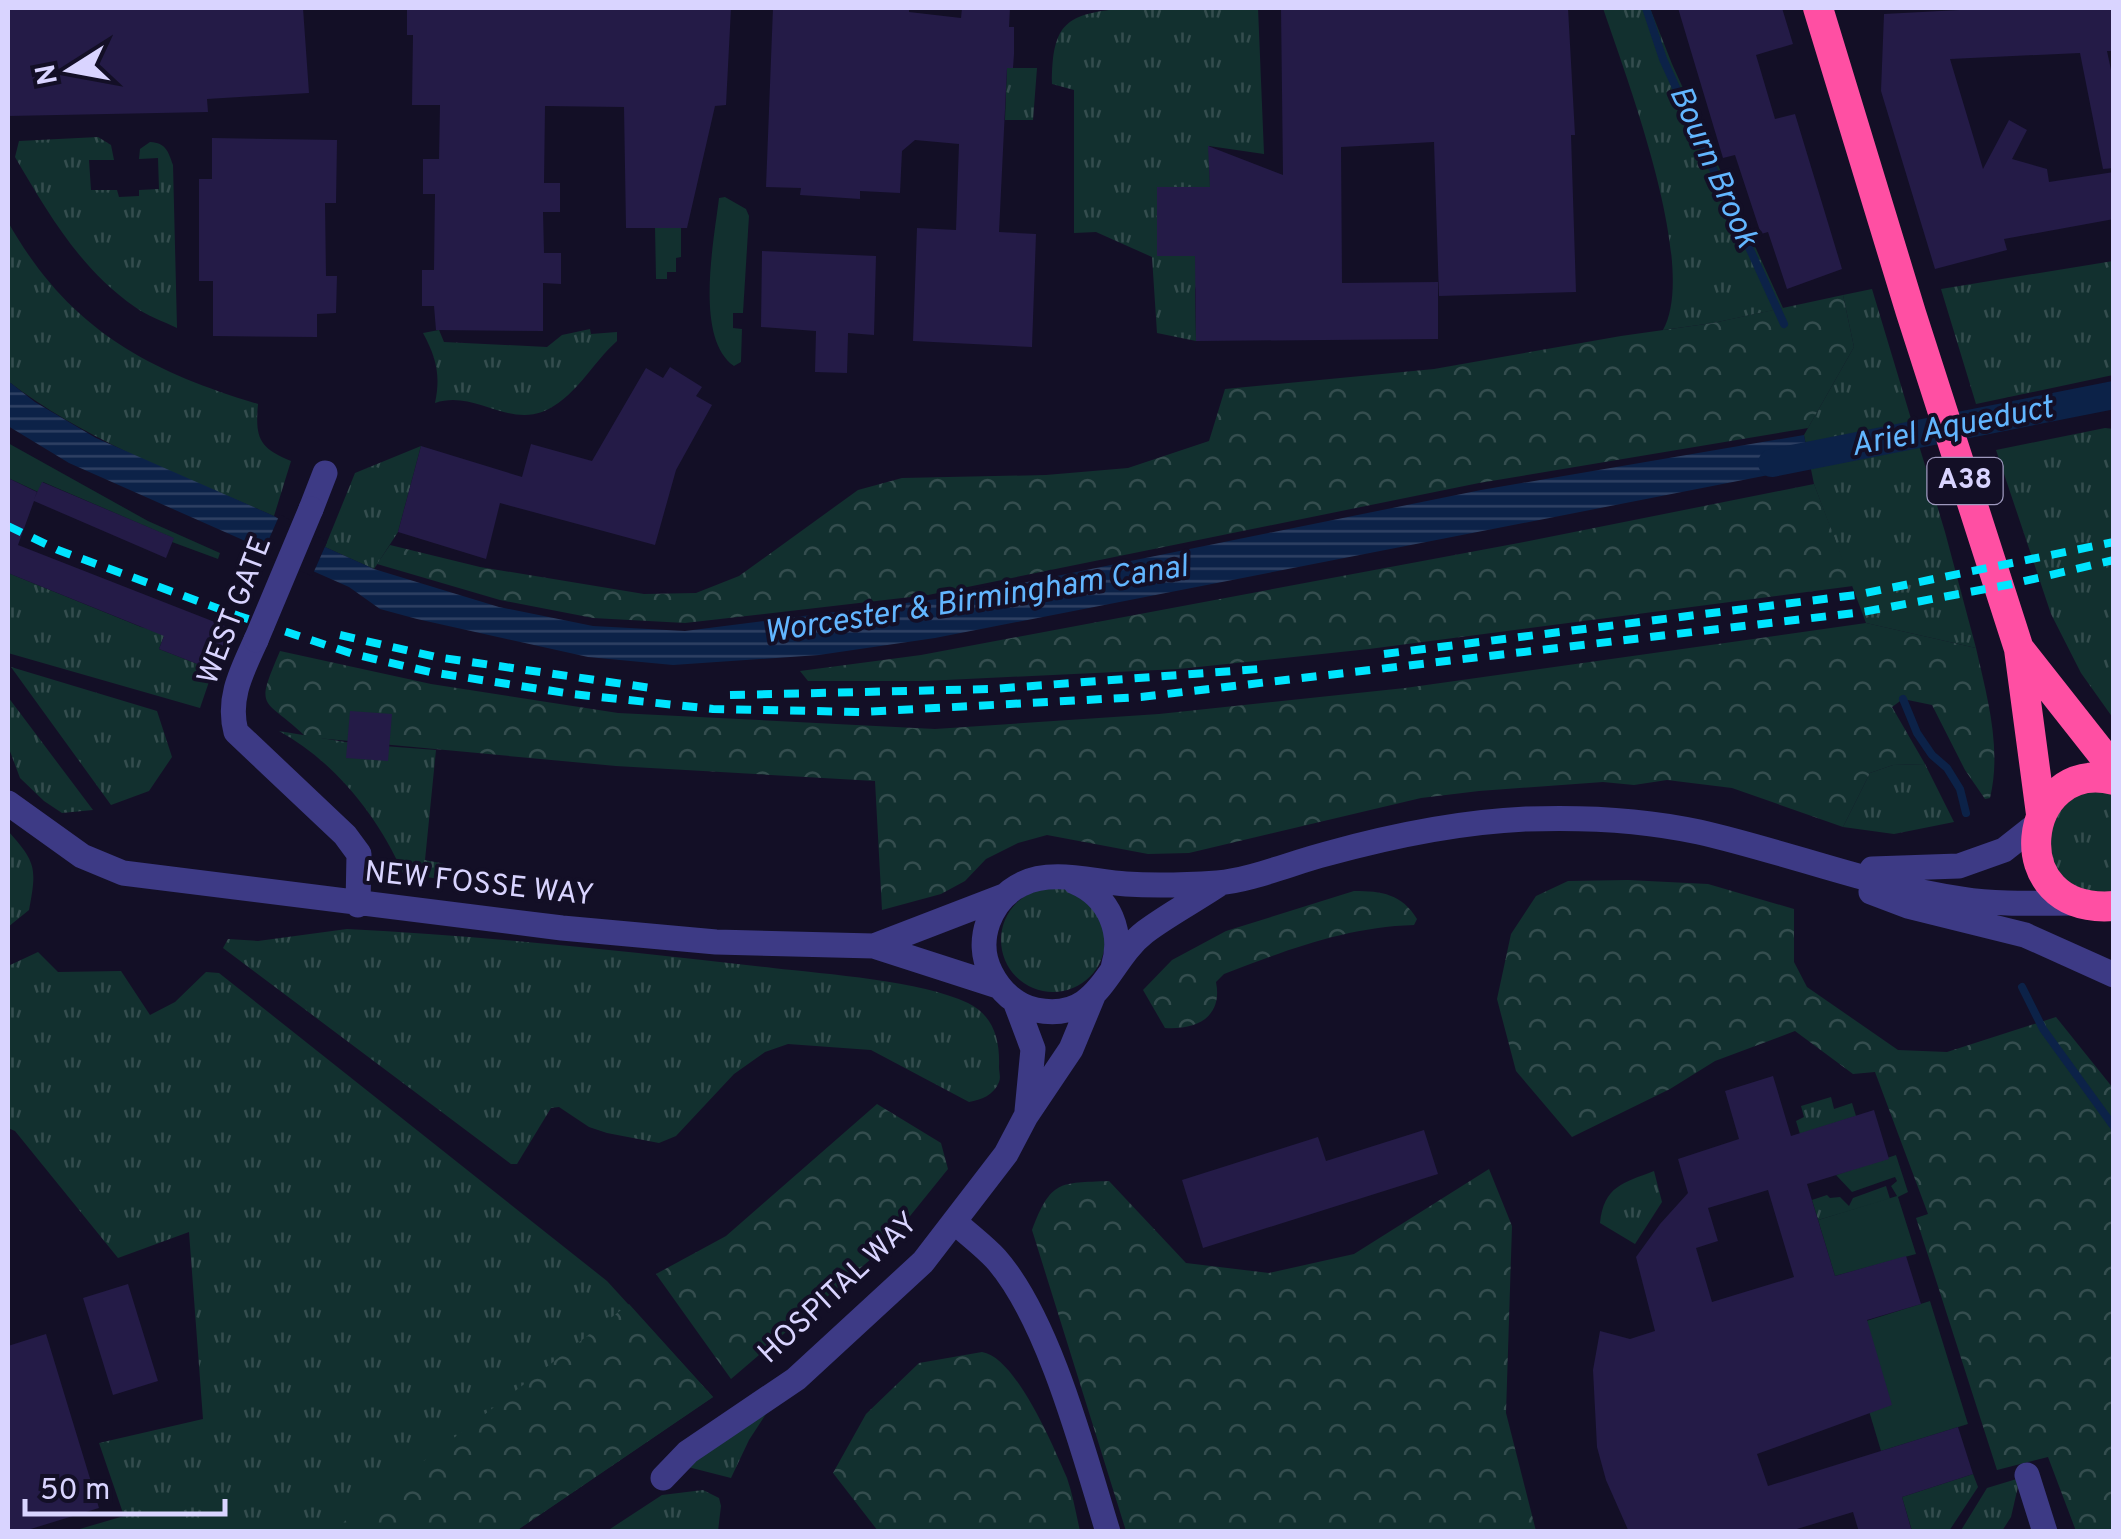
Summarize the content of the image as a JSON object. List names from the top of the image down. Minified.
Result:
{"streets":{"highway":["A38"],"street":["WEST GATE","NEW FOSSE WAY","HOSPITAL WAY"]},"crossings":[["A38","NEW FOSSE WAY"],["WEST GATE","NEW FOSSE WAY"],["NEW FOSSE WAY","HOSPITAL WAY"]],"water":["Bourn Brook","Ariel Aqueduct","Worcester & Birmingham Canal"],"scale_bar":"50 m","north":"left"}
